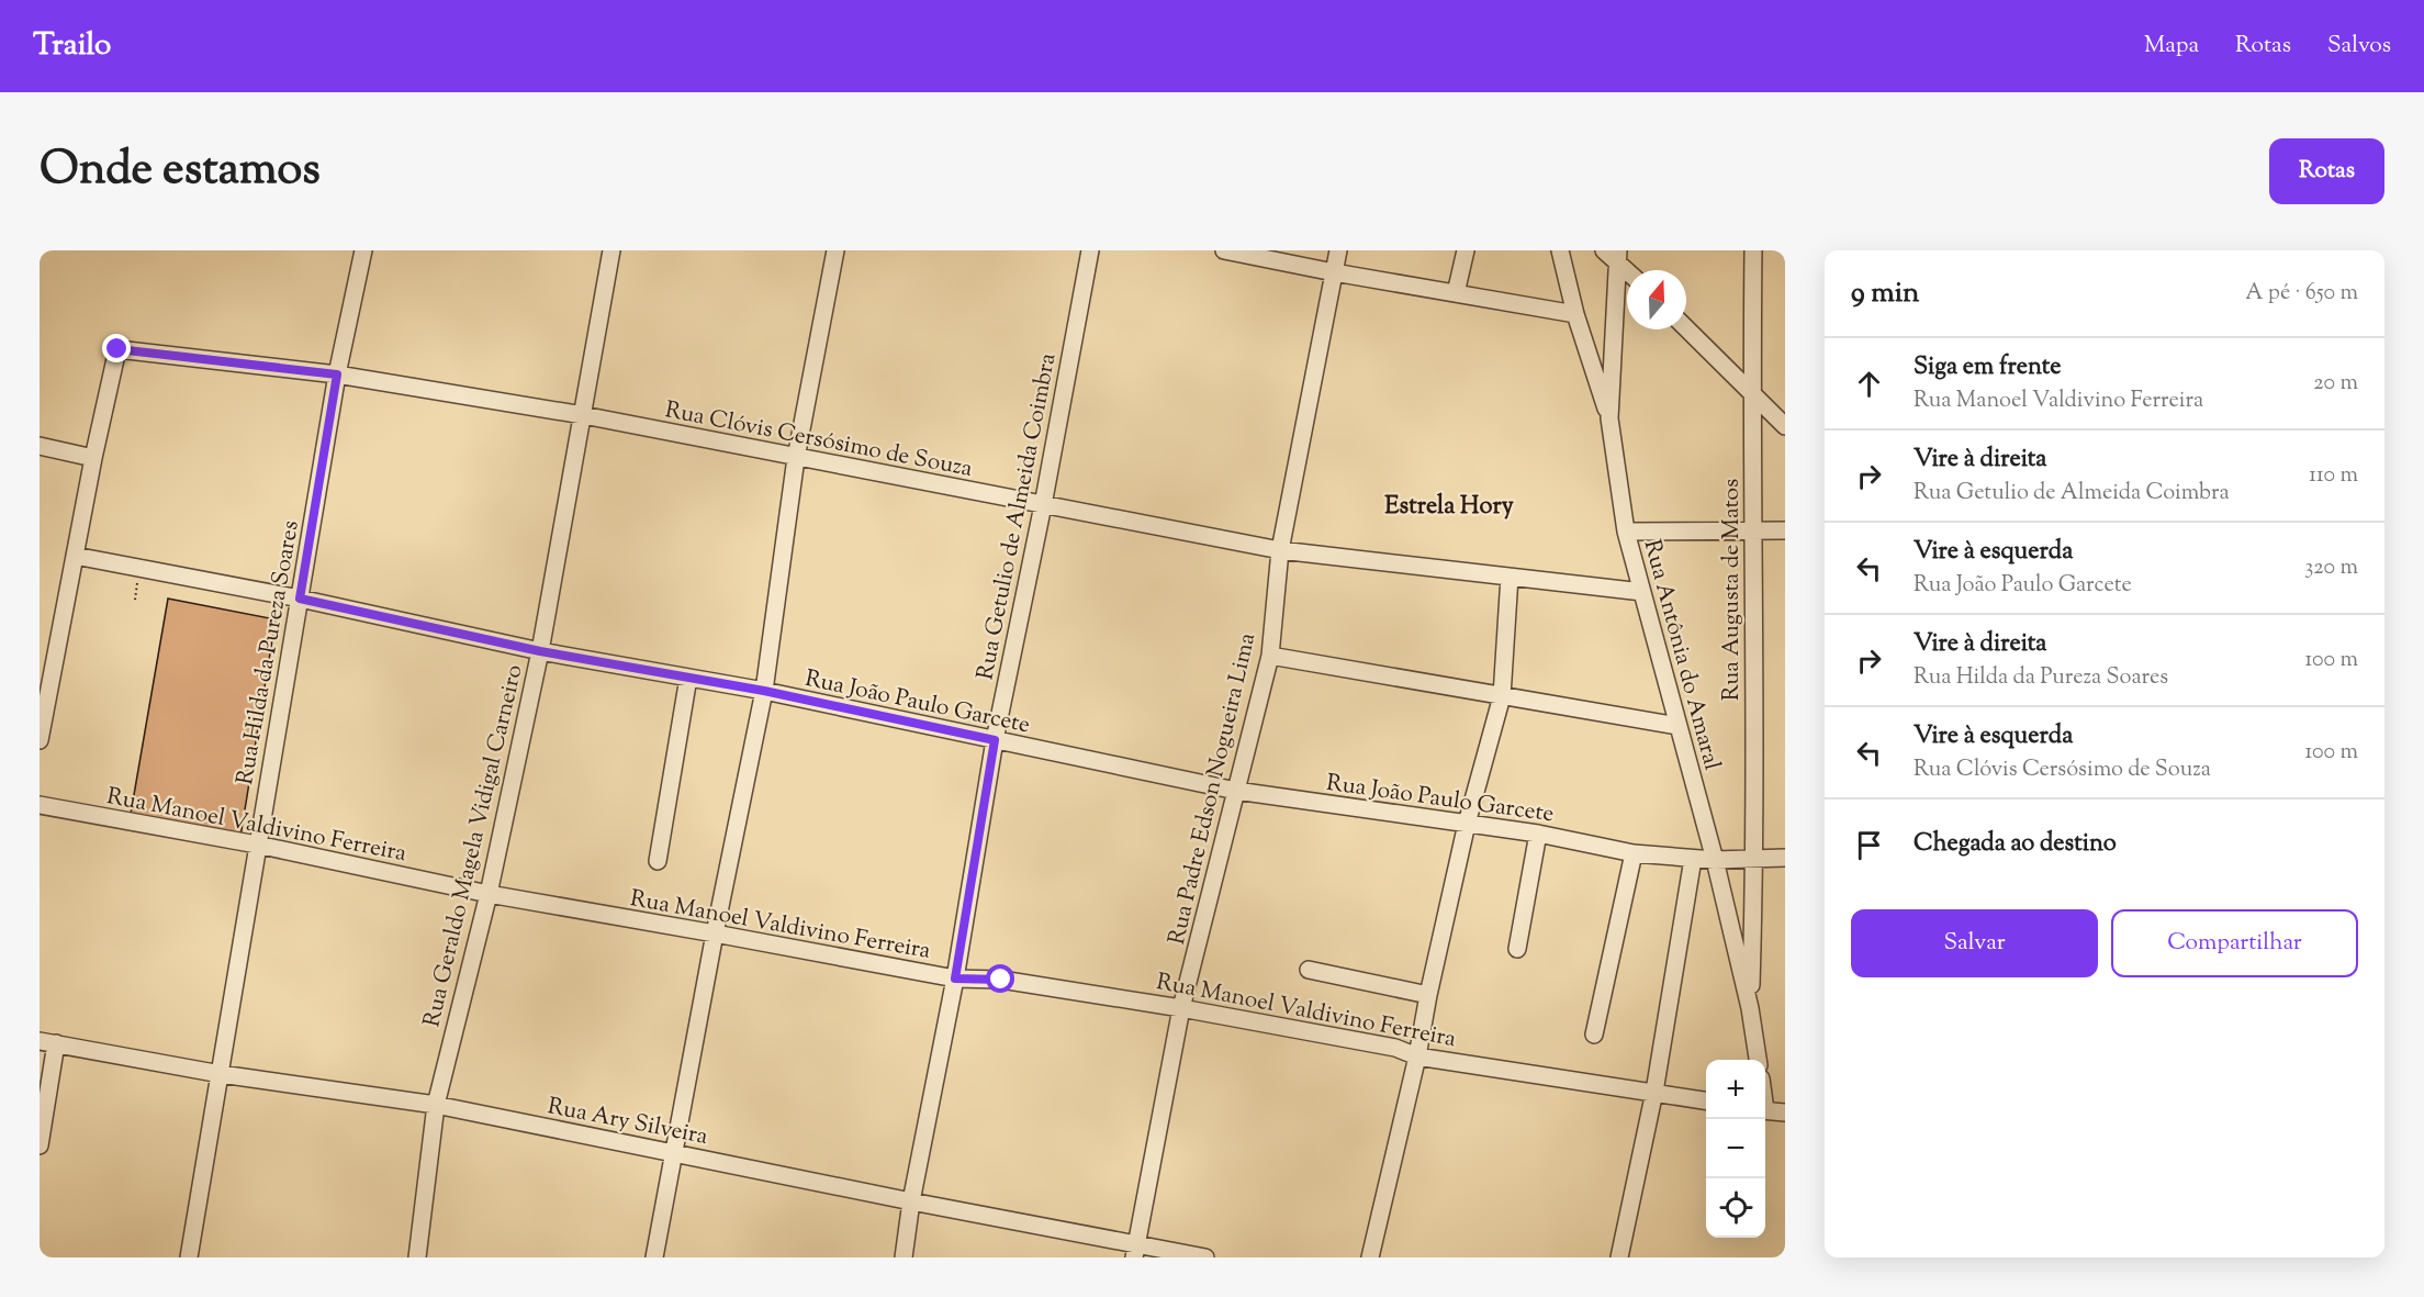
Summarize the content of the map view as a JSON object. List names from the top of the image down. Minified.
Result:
{"streets":{"street":["Rua Clóvis Cersósimo de Souza","Rua Getulio de Almeida Coimbra","Rua Augusta de Matos","Rua Hilda da Pureza Soares","Rua Antônia do Amaral","Rua João Paulo Garcete","Rua Padre Edson Nogueira Lima","Rua Manoel Valdivino Ferreira","Rua Geraldo Magela Vidigal Carneiro","Rua Ary Silveira"]},"crossings":[["Rua Clóvis Cersósimo de Souza","Rua Getulio de Almeida Coimbra"],["Rua Clóvis Cersósimo de Souza","Rua Hilda da Pureza Soares"],["Rua Clóvis Cersósimo de Souza","Rua Antônia do Amaral"],["Rua Clóvis Cersósimo de Souza","Rua Padre Edson Nogueira Lima"],["Rua Clóvis Cersósimo de Souza","Rua Geraldo Magela Vidigal Carneiro"],["Rua Getulio de Almeida Coimbra","Rua João Paulo Garcete"],["Rua Getulio de Almeida Coimbra","Rua Manoel Valdivino Ferreira"],["Rua Getulio de Almeida Coimbra","Rua Ary Silveira"],["Rua Augusta de Matos","Rua Antônia do Amaral"],["Rua Augusta de Matos","Rua João Paulo Garcete"],["Rua Hilda da Pureza Soares","Rua João Paulo Garcete"],["Rua Hilda da Pureza Soares","Rua Manoel Valdivino Ferreira"],["Rua Hilda da Pureza Soares","Rua Ary Silveira"],["Rua Antônia do Amaral","Rua João Paulo Garcete"],["Rua João Paulo Garcete","Rua Padre Edson Nogueira Lima"],["Rua João Paulo Garcete","Rua Geraldo Magela Vidigal Carneiro"],["Rua Padre Edson Nogueira Lima","Rua Manoel Valdivino Ferreira"],["Rua Padre Edson Nogueira Lima","Rua Ary Silveira"],["Rua Manoel Valdivino Ferreira","Rua Geraldo Magela Vidigal Carneiro"],["Rua Geraldo Magela Vidigal Carneiro","Rua Ary Silveira"]],"districts":["Estrela Hory"],"north":"top","page":{"header":"Trailo","nav":["Mapa","Rotas","Salvos"],"title":"Onde estamos","buttons":["Rotas",["Salvar","Compartilhar"]],"heading":["9 min","A pé · 650 m"],"list":[["Siga em frente","Rua Manoel Valdivino Ferreira","20 m"],["Vire à direita","Rua Getulio de Almeida Coimbra","110 m"],["Vire à esquerda","Rua João Paulo Garcete","320 m"],["Vire à direita","Rua Hilda da Pureza Soares","100 m"],["Vire à esquerda","Rua Clóvis Cersósimo de Souza","100 m"],"Chegada ao destino"],"map_buttons":["+","−"]}}
